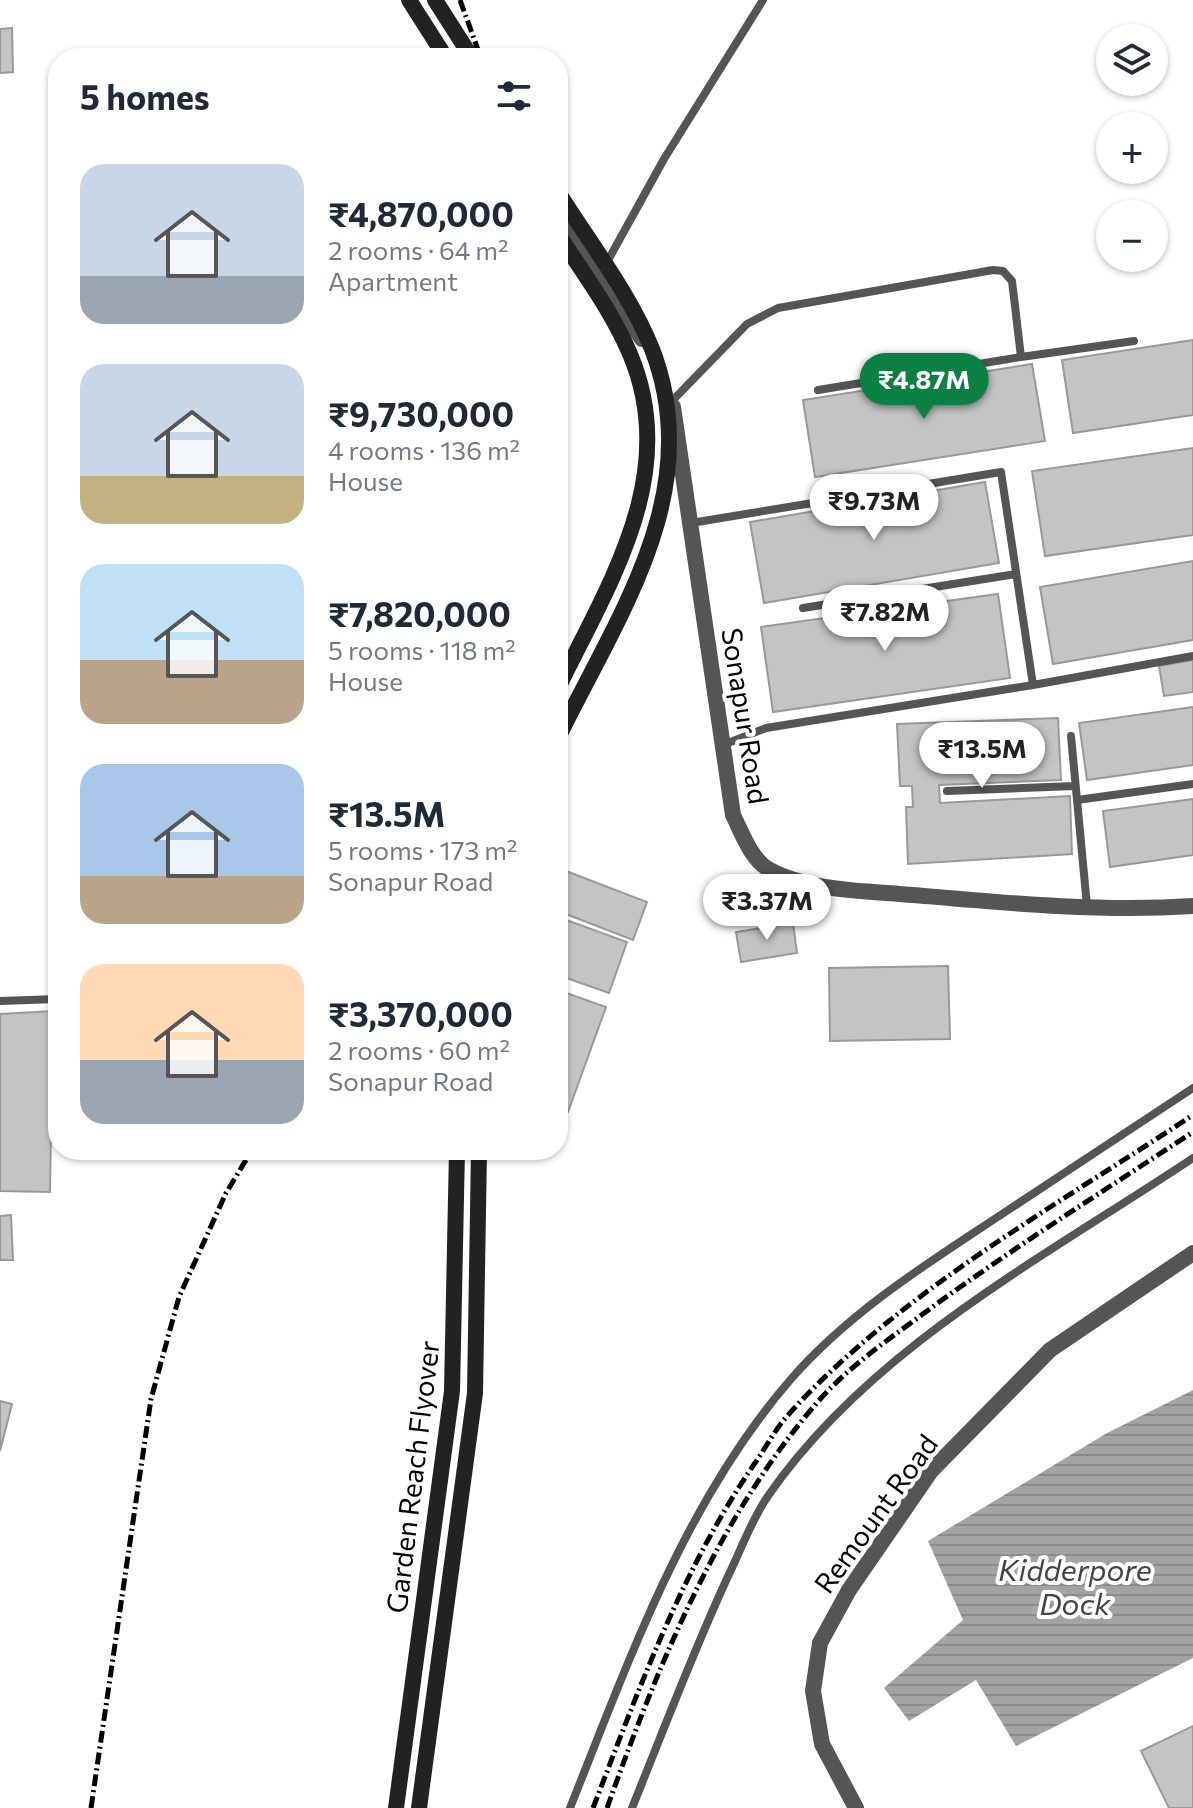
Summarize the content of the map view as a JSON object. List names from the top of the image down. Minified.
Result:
{"streets":{"main road":["Garden Reach Flyover"],"street":["Sonapur Road","Remount Road"]},"water":["Kidderpore Dock"],"page":{"map_buttons":["+","−"],"heading":"5 homes","list":[{"name":"₹4,870,000","note":"2 rooms · 64 m² · Apartment"},{"name":"₹9,730,000","note":"4 rooms · 136 m² · House"},{"name":"₹7,820,000","note":"5 rooms · 118 m² · House"},{"name":"₹13.5M","note":"5 rooms · 173 m² · Sonapur Road"},{"name":"₹3,370,000","note":"2 rooms · 60 m² · Sonapur Road"}],"price":["₹4.87M","₹9.73M","₹7.82M","₹13.5M","₹3.37M"]}}
